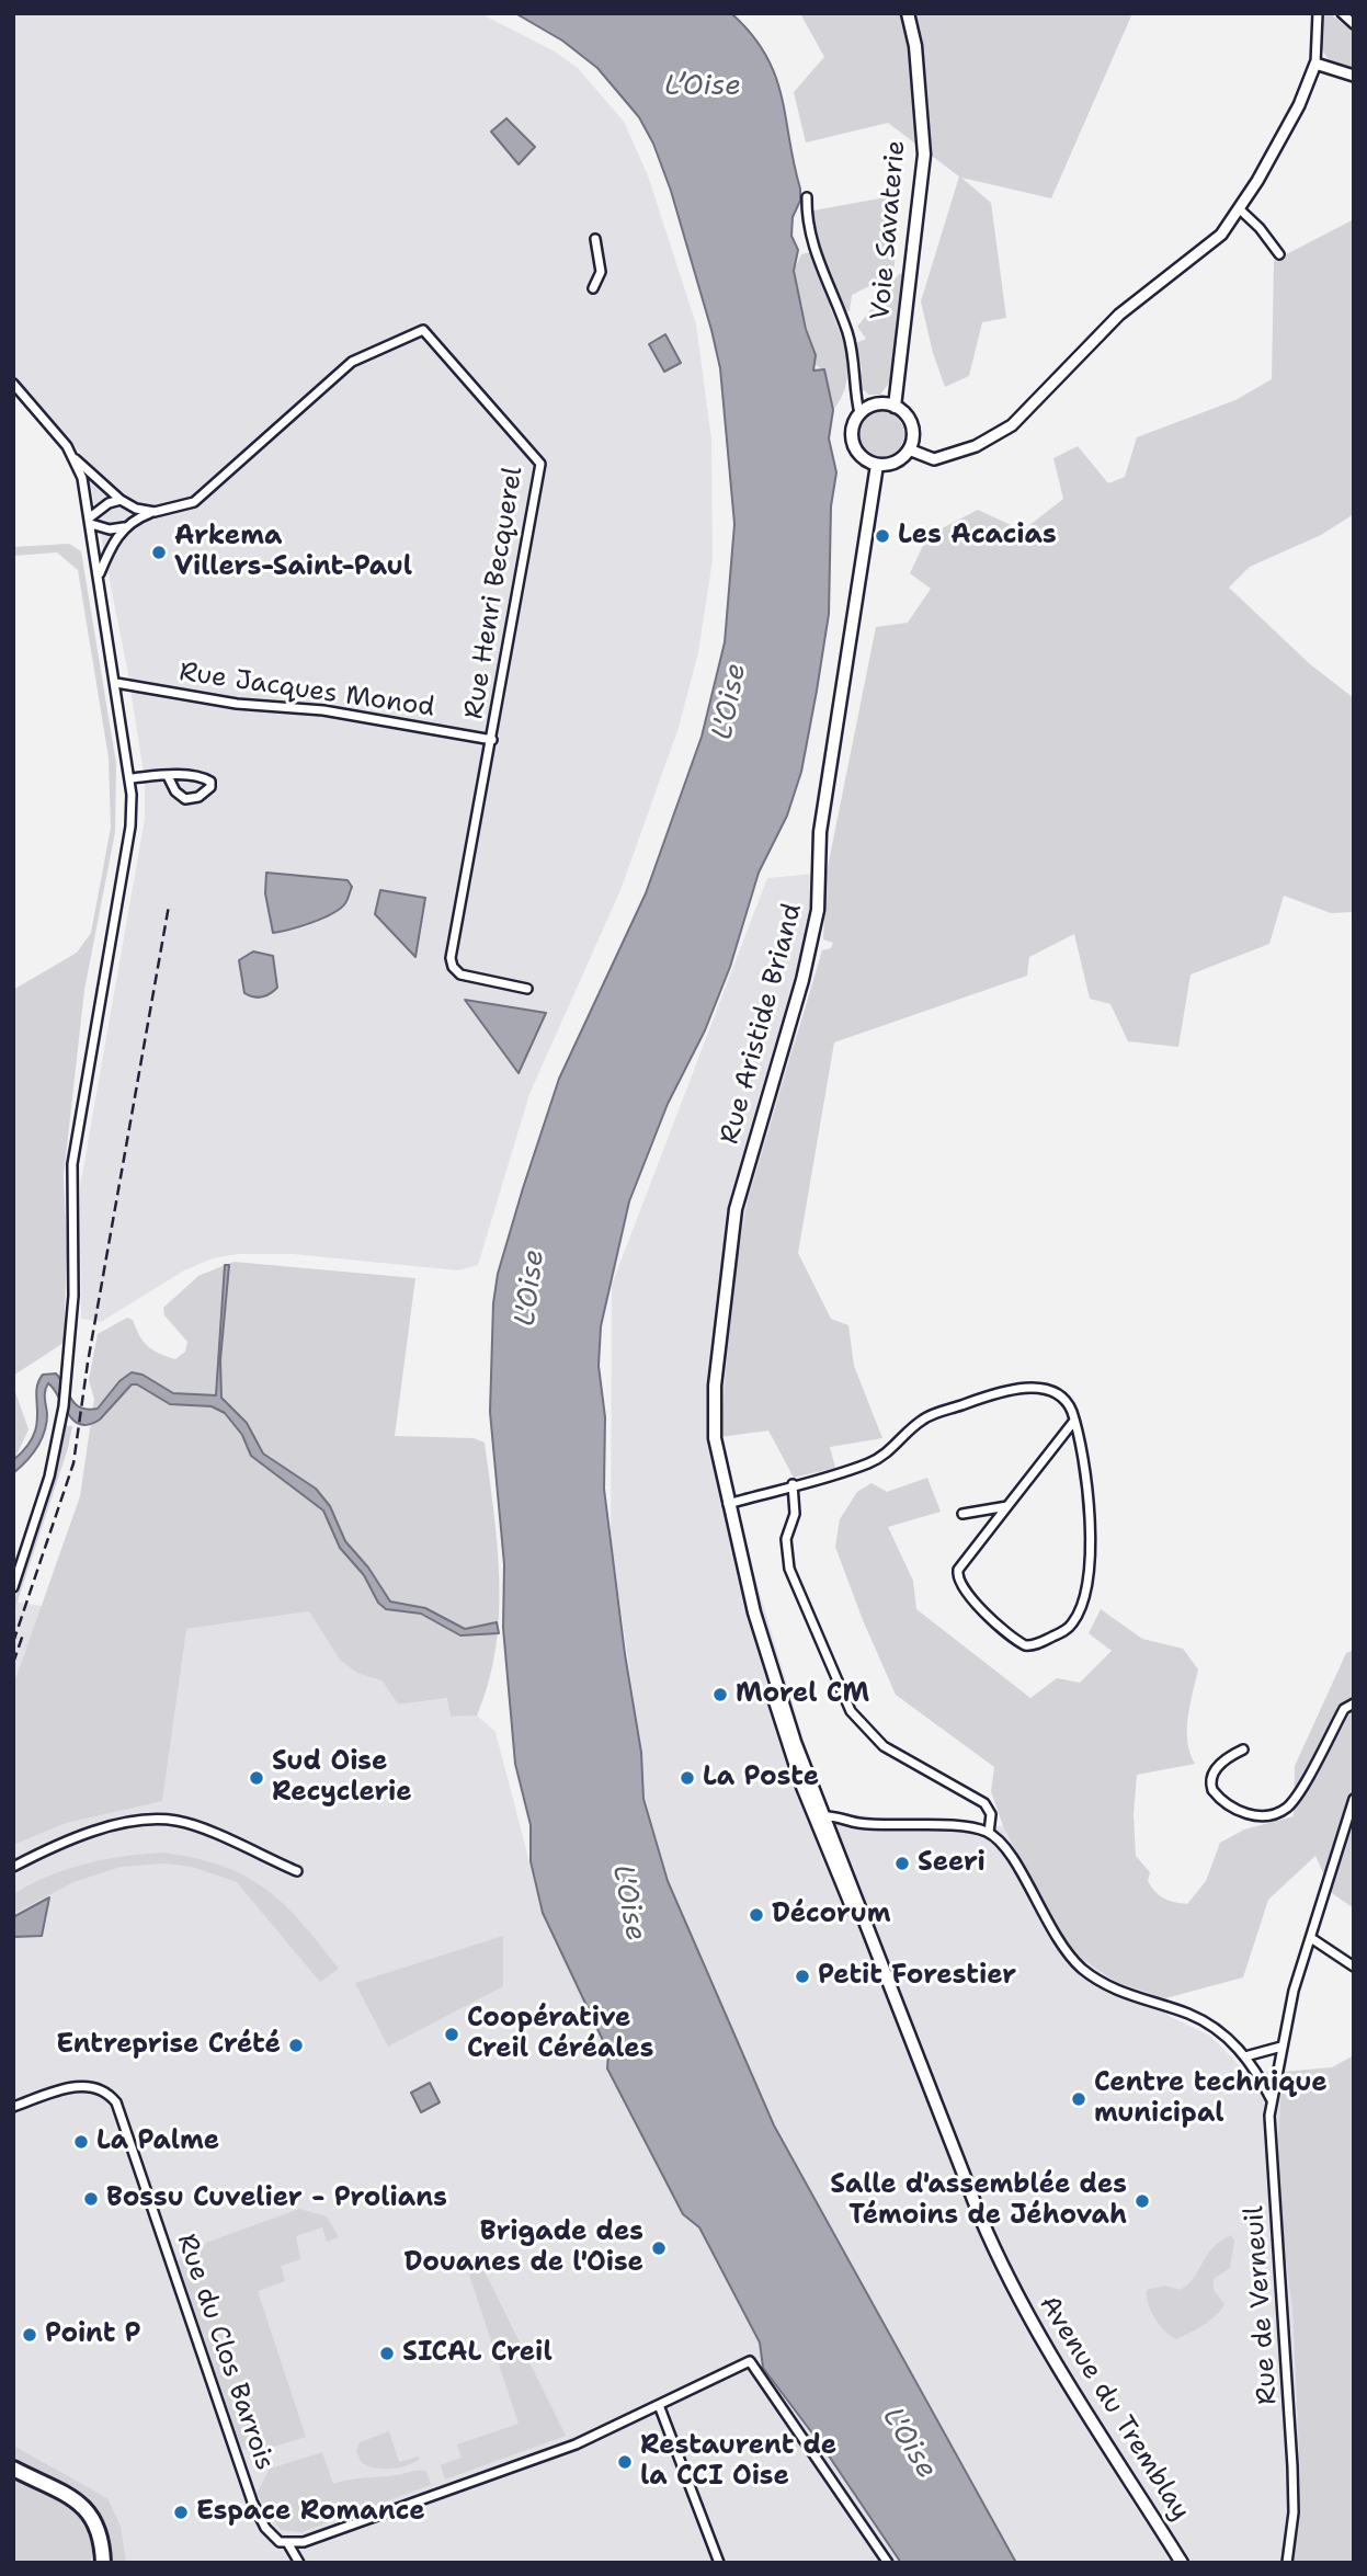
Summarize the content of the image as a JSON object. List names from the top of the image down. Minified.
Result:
{"streets":{"main road":["Voie Savaterie","Rue Aristide Briand","Avenue du Tremblay"],"street":["Rue Henri Becquerel","Rue Jacques Monod","Rue de Verneuil","Rue du Clos Barrois"]},"crossings":[["Voie Savaterie","Rue Aristide Briand"],["Rue Henri Becquerel","Rue Jacques Monod"],["Rue Aristide Briand","Avenue du Tremblay"]],"water":["L’Oise","L'Oise"],"places":["Les Acacias","Arkema Villers-Saint-Paul","Morel CM","Sud Oise Recyclerie","La Poste","Seeri","Décorum","Petit Forestier","Coopérative Creil Céréales","Entreprise Crété","Centre technique municipal","La Palme","Bossu Cuvelier - Prolians","Salle d'assemblée des Témoins de Jéhovah","Brigade des Douanes de l'Oise","Point P","SICAL Creil","Restaurent de la CCI Oise","Espace Romance"]}
